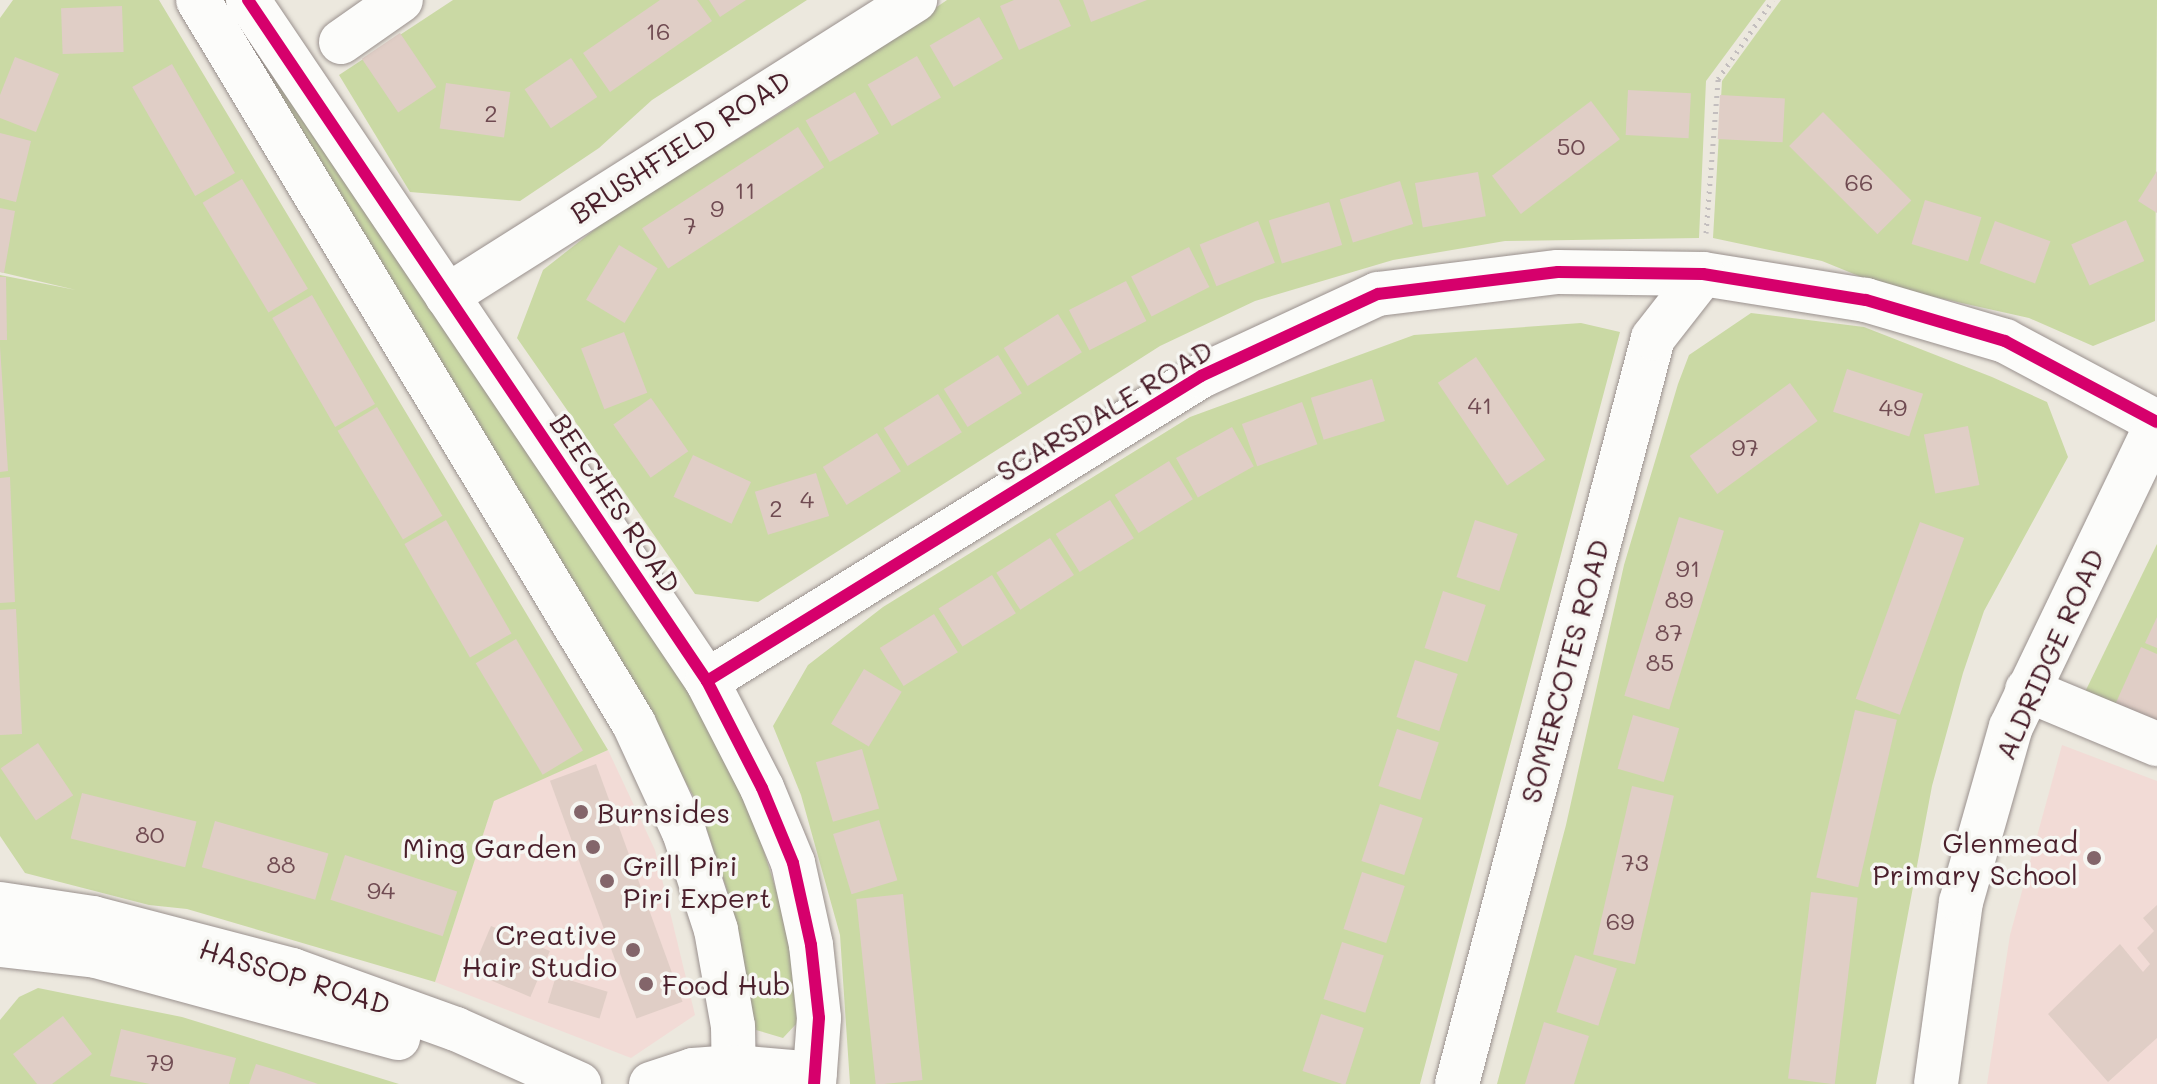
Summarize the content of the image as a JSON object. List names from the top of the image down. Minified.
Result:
{"streets":{"street":["BRUSHFIELD ROAD","SCARSDALE ROAD","BEECHES ROAD","ALDRIDGE ROAD","SOMERCOTES ROAD","HASSOP ROAD"]},"crossings":[["BRUSHFIELD ROAD","BEECHES ROAD"],["SCARSDALE ROAD","BEECHES ROAD"],["SCARSDALE ROAD","ALDRIDGE ROAD"],["SCARSDALE ROAD","SOMERCOTES ROAD"]],"places":["Burnsides","Ming Garden","Glenmead Primary School","Grill Piri Piri Expert","Creative Hair Studio","Food Hub"],"house_numbers":["16","2","50","66","11","9","7","41","49","97","4","2","91","89","87","85","80","73","88","94","69","79"]}
